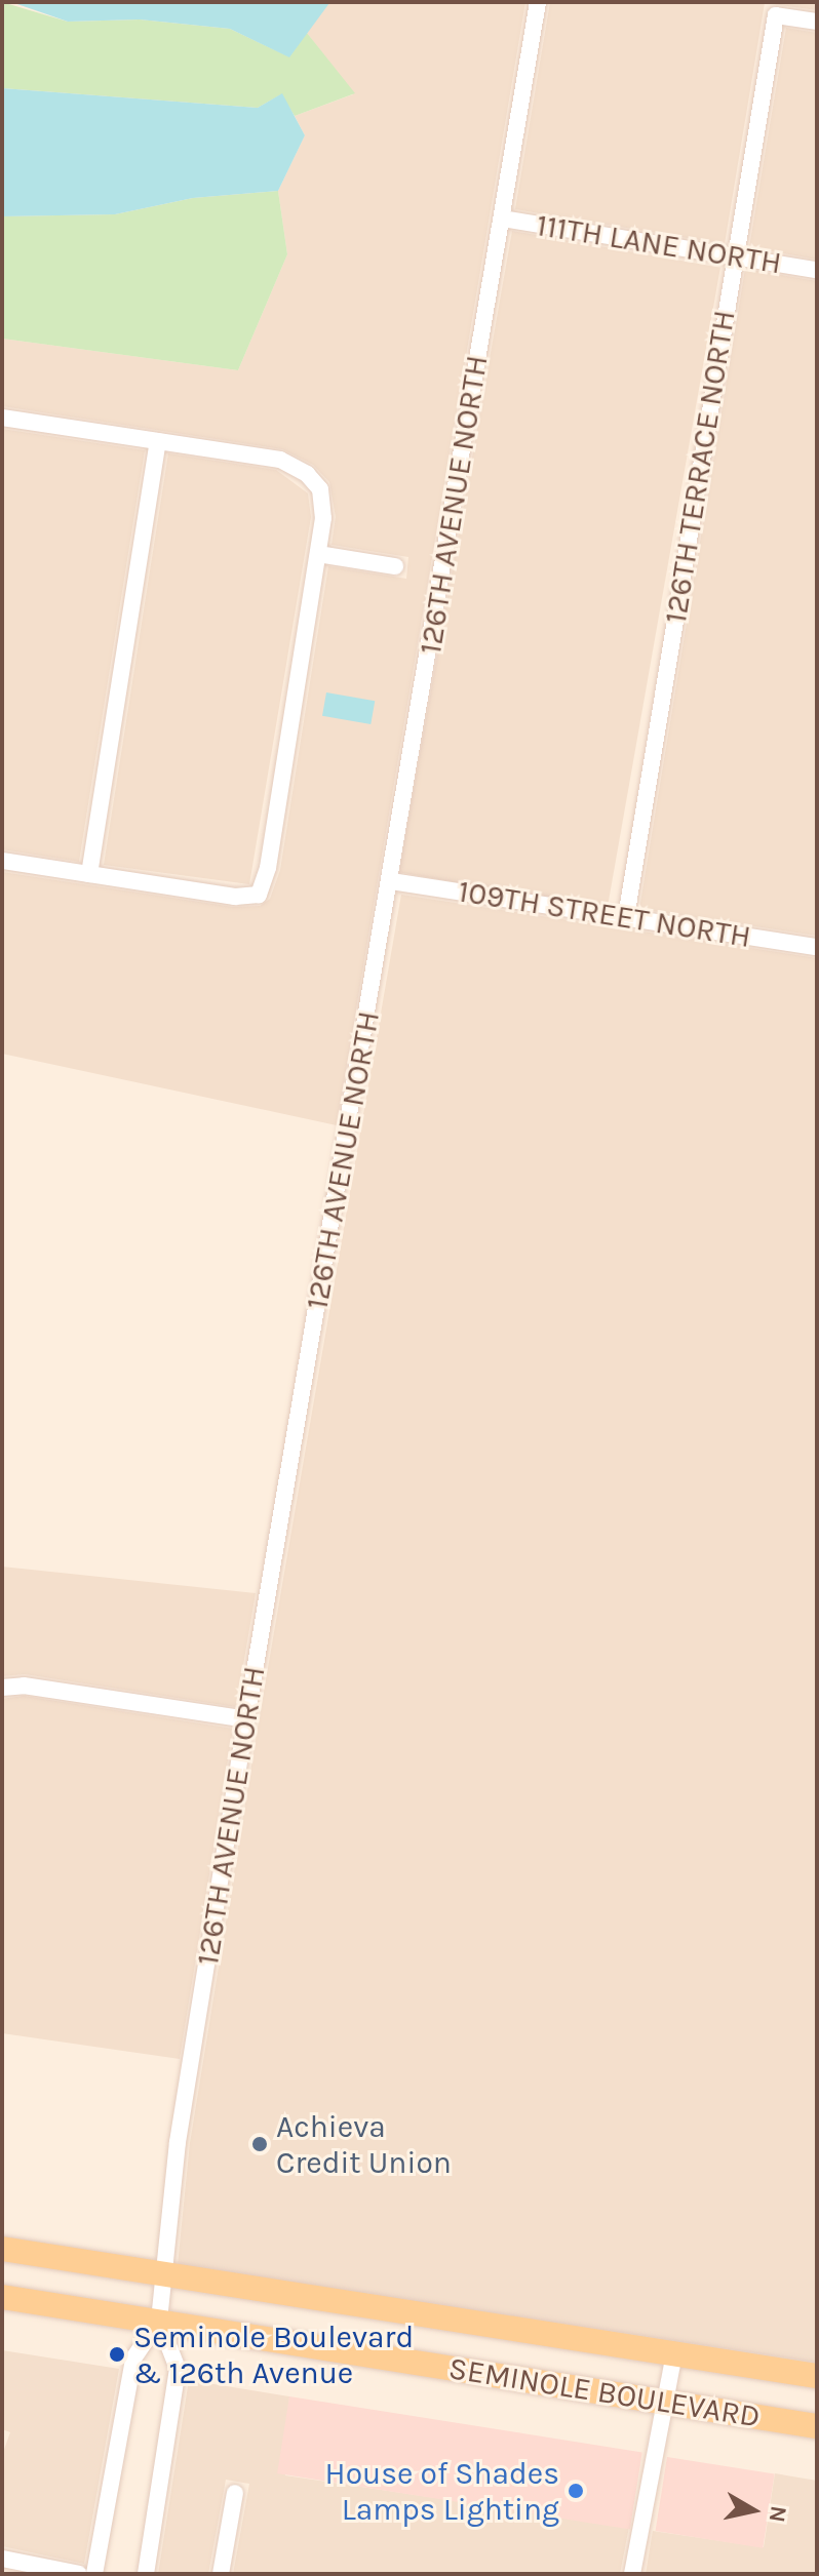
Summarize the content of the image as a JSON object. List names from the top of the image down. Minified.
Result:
{"streets":{"main road":["SEMINOLE BOULEVARD"],"street":["111TH LANE NORTH","126TH TERRACE NORTH","126TH AVENUE NORTH","109TH STREET NORTH"]},"crossings":[["111TH LANE NORTH","126TH TERRACE NORTH"],["111TH LANE NORTH","126TH AVENUE NORTH"],["126TH TERRACE NORTH","109TH STREET NORTH"],["126TH AVENUE NORTH","109TH STREET NORTH"],["126TH AVENUE NORTH","SEMINOLE BOULEVARD"]],"places":["Achieva Credit Union","Seminole Boulevard & 126th Avenue","House of Shades Lamps Lighting"],"north":"right"}
